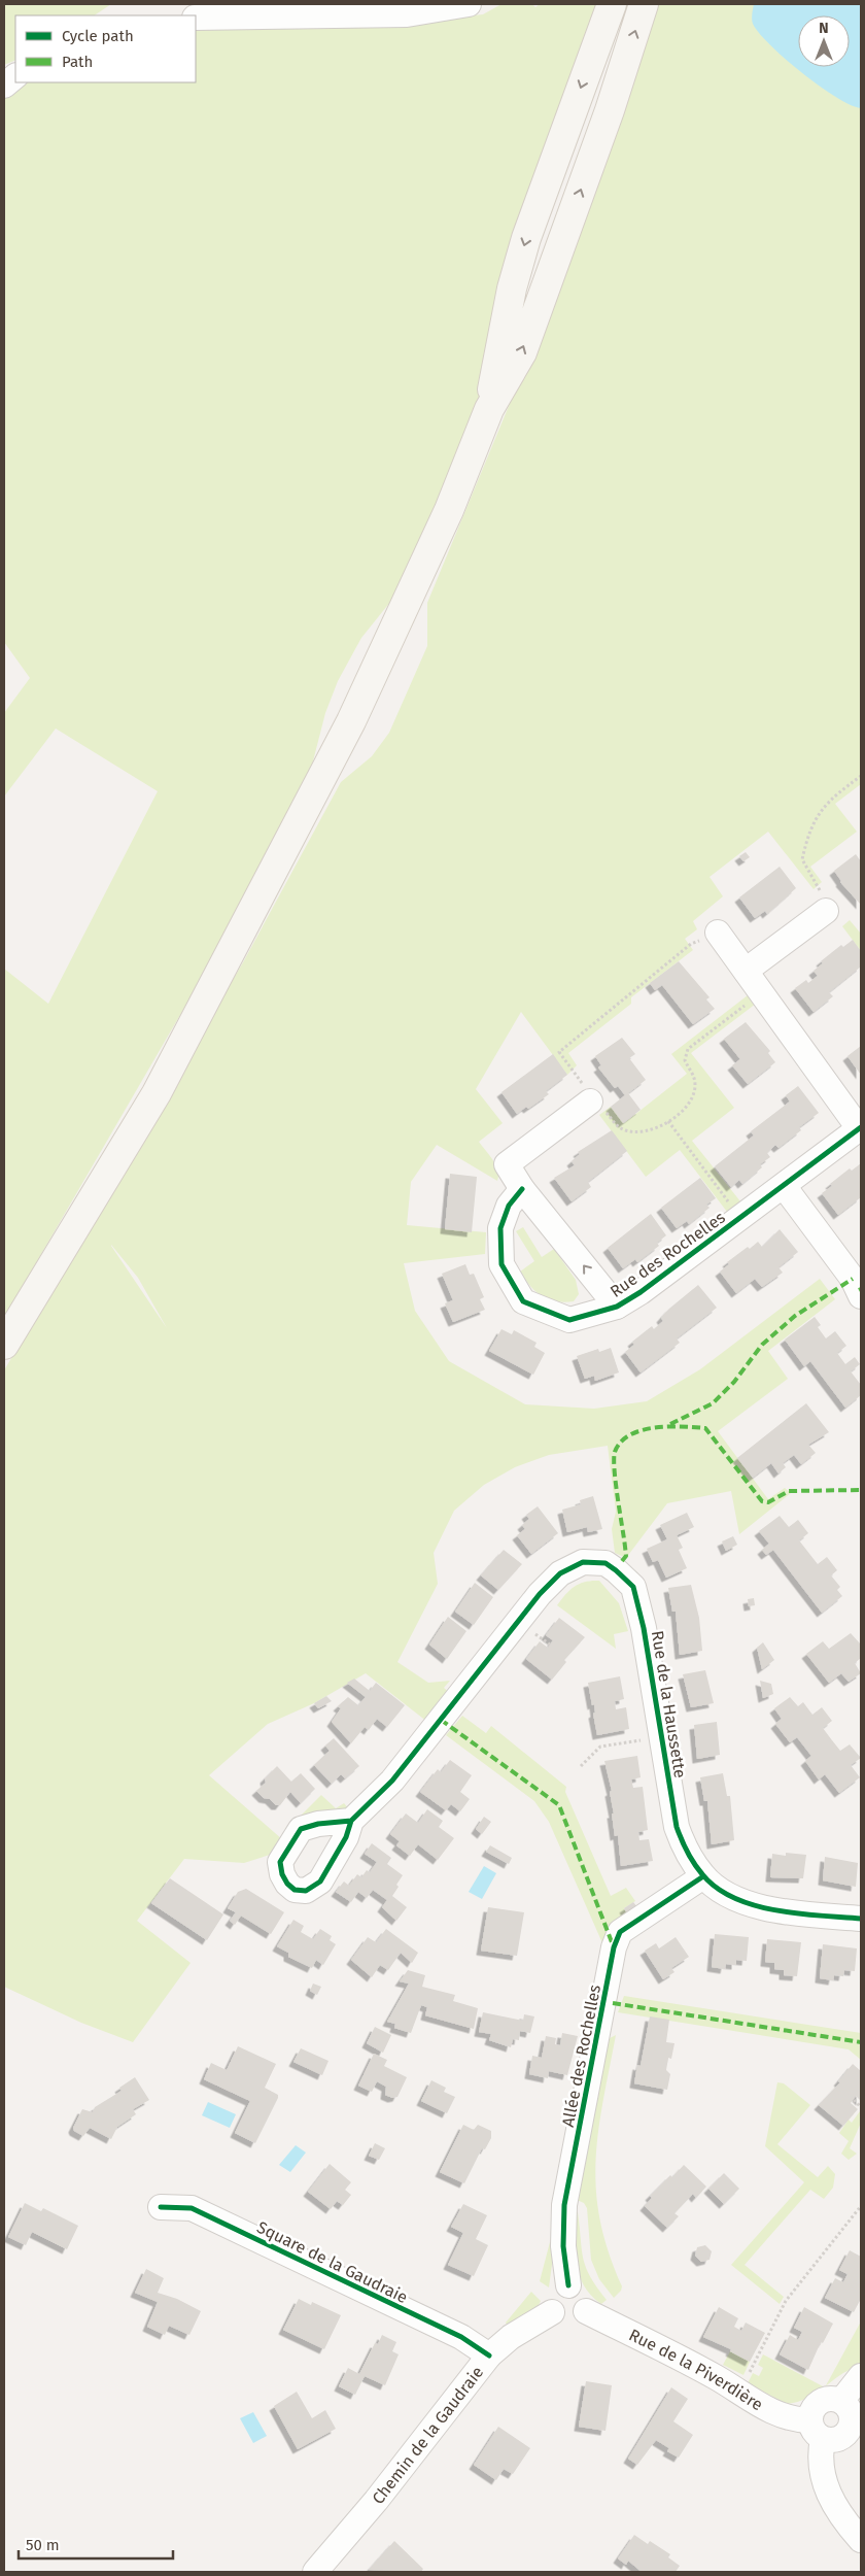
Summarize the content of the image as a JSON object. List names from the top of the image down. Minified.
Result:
{"streets":{"street":["Rue des Rochelles","Rue de la Haussette","Allée des Rochelles","Square de la Gaudraie","Rue de la Piverdière","Chemin de la Gaudraie"]},"crossings":[["Rue de la Haussette","Allée des Rochelles"],["Allée des Rochelles","Rue de la Piverdière"],["Allée des Rochelles","Chemin de la Gaudraie"],["Square de la Gaudraie","Chemin de la Gaudraie"],["Rue de la Piverdière","Chemin de la Gaudraie"]],"legend":["Cycle path","Path"],"scale_bar":"50 m","north":"top"}
